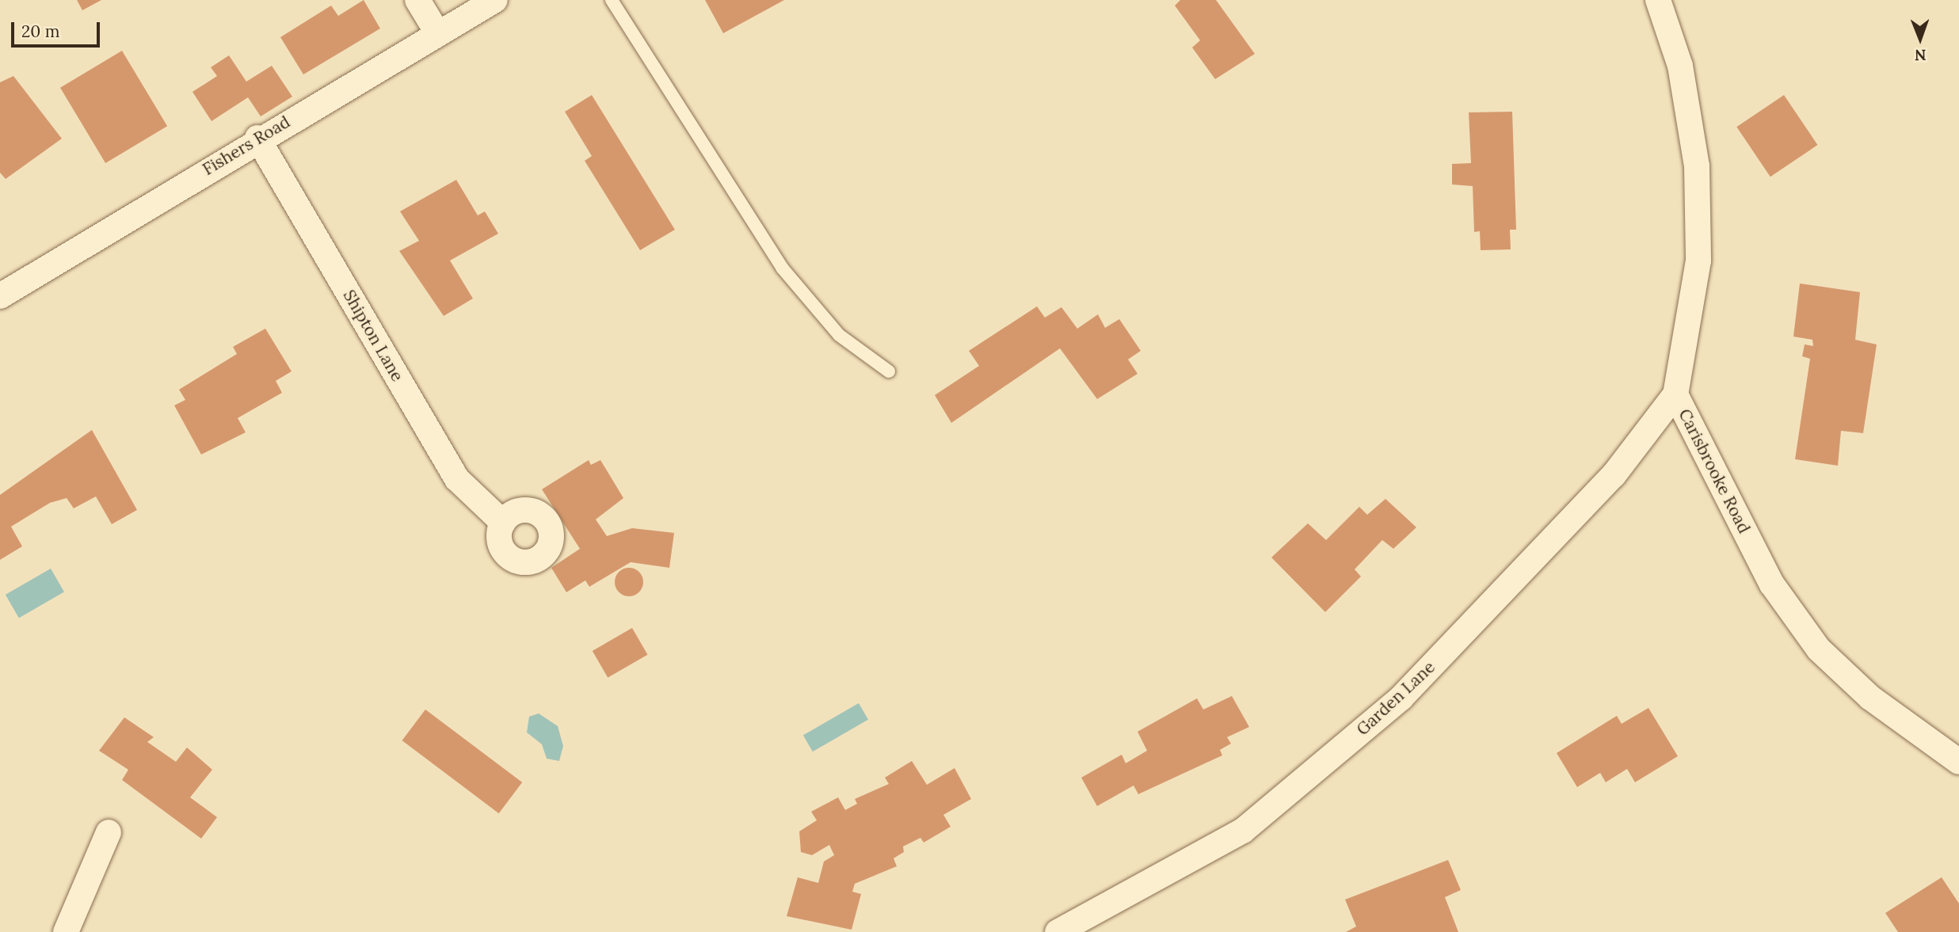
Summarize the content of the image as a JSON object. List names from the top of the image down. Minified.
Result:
{"streets":{"street":["Fishers Road","Shipton Lane","Carisbrooke Road","Garden Lane"]},"crossings":[["Fishers Road","Shipton Lane"],["Carisbrooke Road","Garden Lane"]],"scale_bar":"20 m","north":"bottom"}
